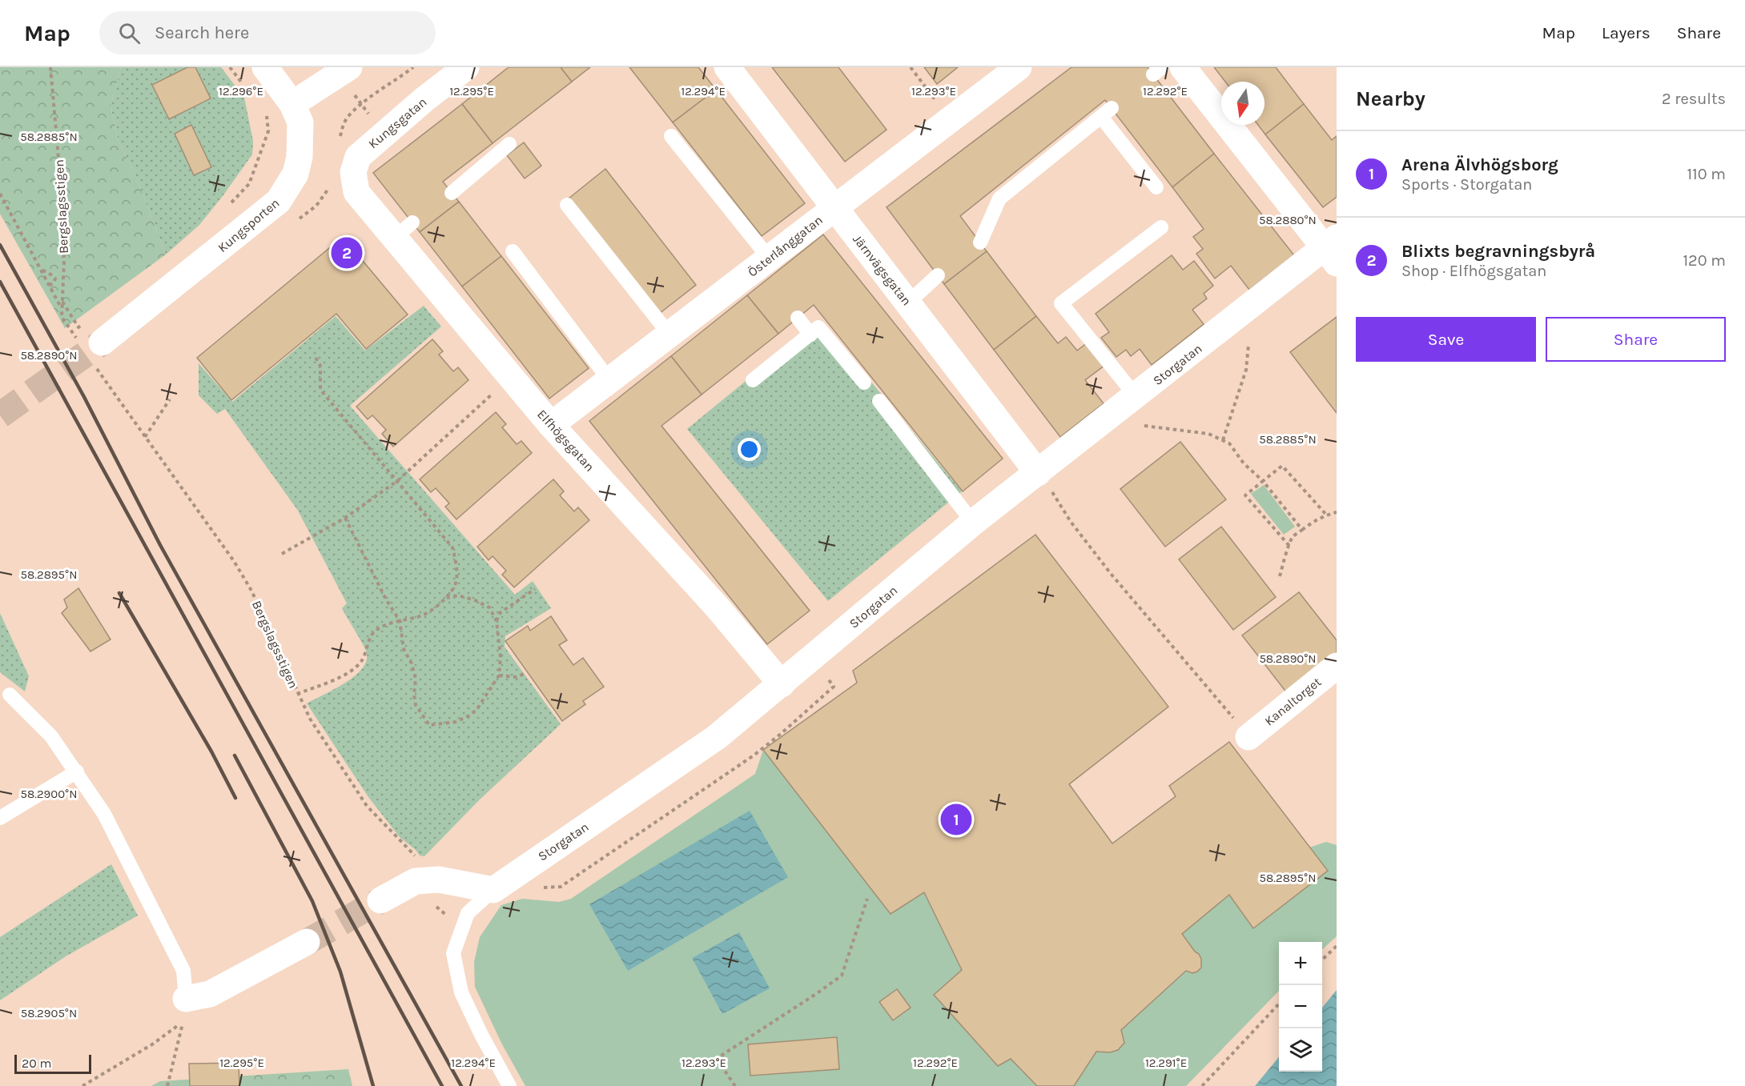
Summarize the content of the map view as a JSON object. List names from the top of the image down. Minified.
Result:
{"streets":{"street":["Kungsgatan","Kungsporten","Österlånggatan","Järnvägsgatan","Storgatan","Elfhögsgatan","Kanaltorget"],"path":["Bergslagsstigen"]},"crossings":[["Kungsgatan","Elfhögsgatan"],["Österlånggatan","Järnvägsgatan"],["Österlånggatan","Elfhögsgatan"],["Järnvägsgatan","Storgatan"],["Storgatan","Elfhögsgatan"]],"scale_bar":"20 m","north":"bottom","page":{"header":"Map","search":"Search here","nav":["Map","Layers","Share"],"heading":["Nearby","2 results"],"list":[{"mark":"1","name":"Arena Älvhögsborg","note":"Sports · Storgatan","value":"110 m"},{"mark":"2","name":"Blixts begravningsbyrå","note":"Shop · Elfhögsgatan","value":"120 m"}],"pins":["2","1"],"buttons":["Save","Share"],"map_buttons":["+","−"],"scale":"20 m"},"coordinates":["12.296°E","12.295°E","12.294°E","12.293°E","12.292°E","58.2885°N","58.2880°N","58.2890°N","58.2895°N","58.2900°N","58.2905°N","12.291°E"]}
